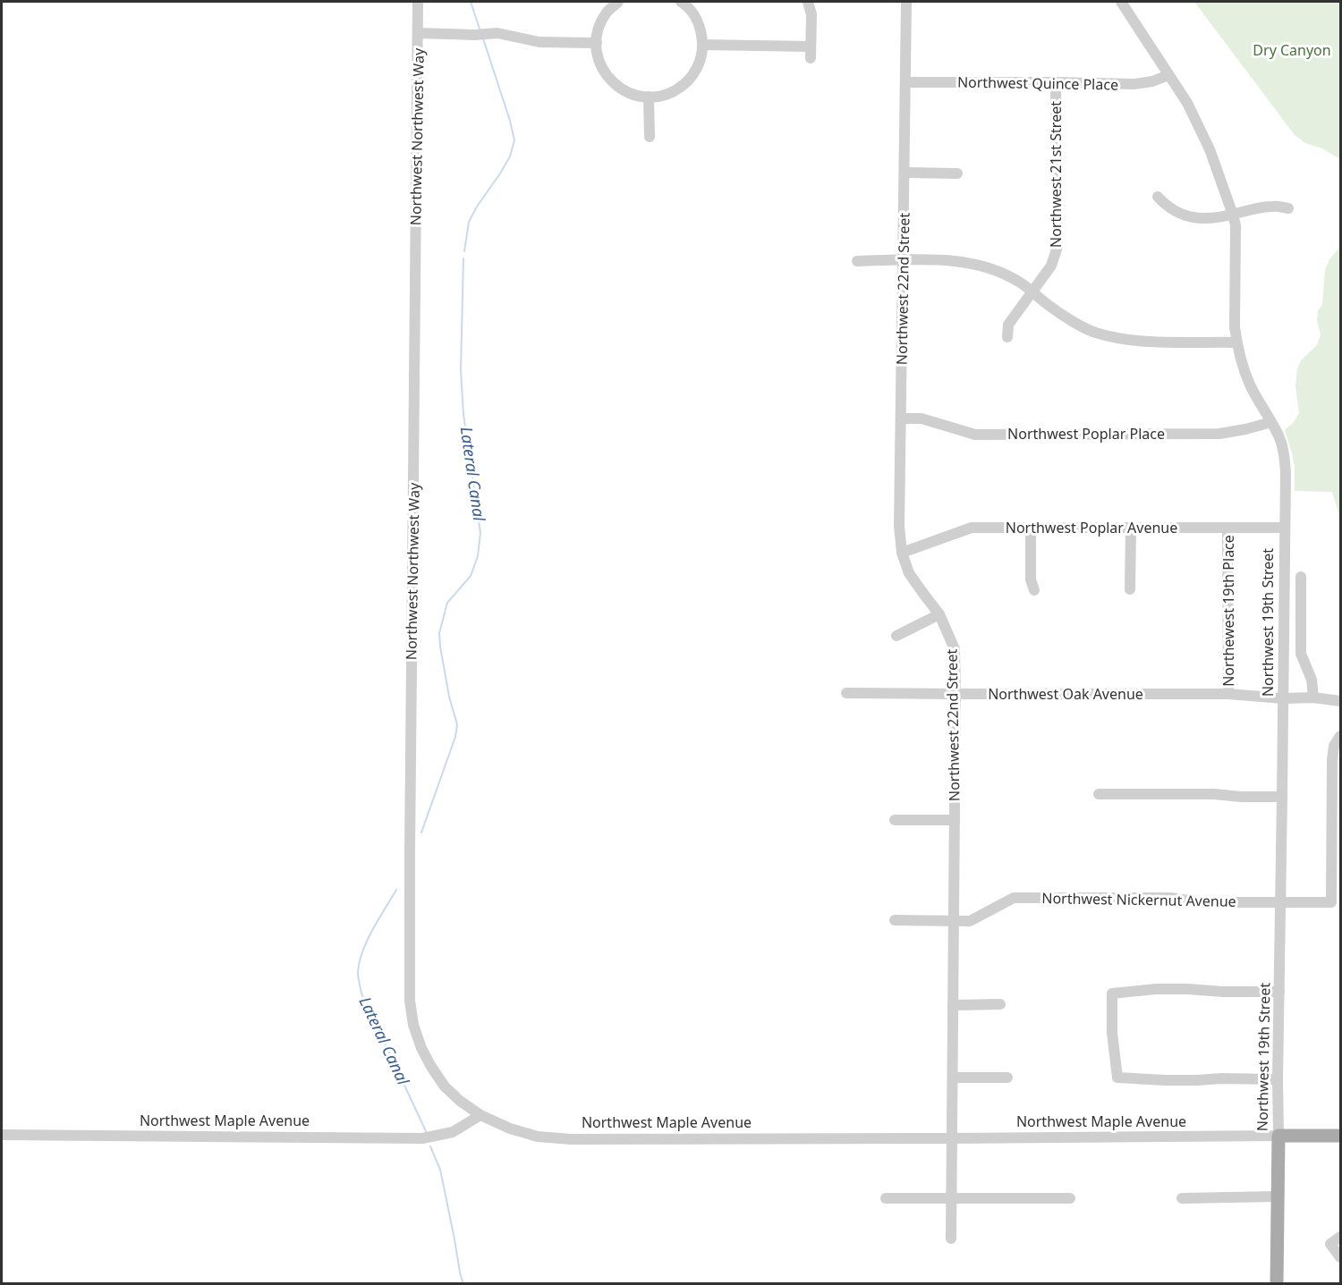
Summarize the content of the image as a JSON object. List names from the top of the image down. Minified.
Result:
{"streets":{"main road":["Northwest 19th Street","Northwest Maple Avenue"],"street":["Northwest Quince Place","Northwest Northwest Way","Northwest 21st Street","Northwest 22nd Street","Northwest Poplar Place","Northwest Poplar Avenue","Northewest 19th Place","Northwest Oak Avenue","Northwest Nickernut Avenue"]},"crossings":[["Northwest Quince Place","Northwest 21st Street"],["Northwest Quince Place","Northwest 22nd Street"],["Northwest Quince Place","Northwest 19th Street"],["Northwest Northwest Way","Northwest Maple Avenue"],["Northwest 22nd Street","Northwest Poplar Place"],["Northwest 22nd Street","Northwest Poplar Avenue"],["Northwest 22nd Street","Northwest Oak Avenue"],["Northwest 22nd Street","Northwest Nickernut Avenue"],["Northwest 22nd Street","Northwest Maple Avenue"],["Northwest Poplar Place","Northwest 19th Street"],["Northwest Poplar Avenue","Northewest 19th Place"],["Northwest Poplar Avenue","Northwest 19th Street"],["Northewest 19th Place","Northwest Oak Avenue"],["Northwest 19th Street","Northwest Oak Avenue"],["Northwest 19th Street","Northwest Nickernut Avenue"],["Northwest 19th Street","Northwest Maple Avenue"]],"water":["Lateral Canal"],"parks":["Dry Canyon"]}
